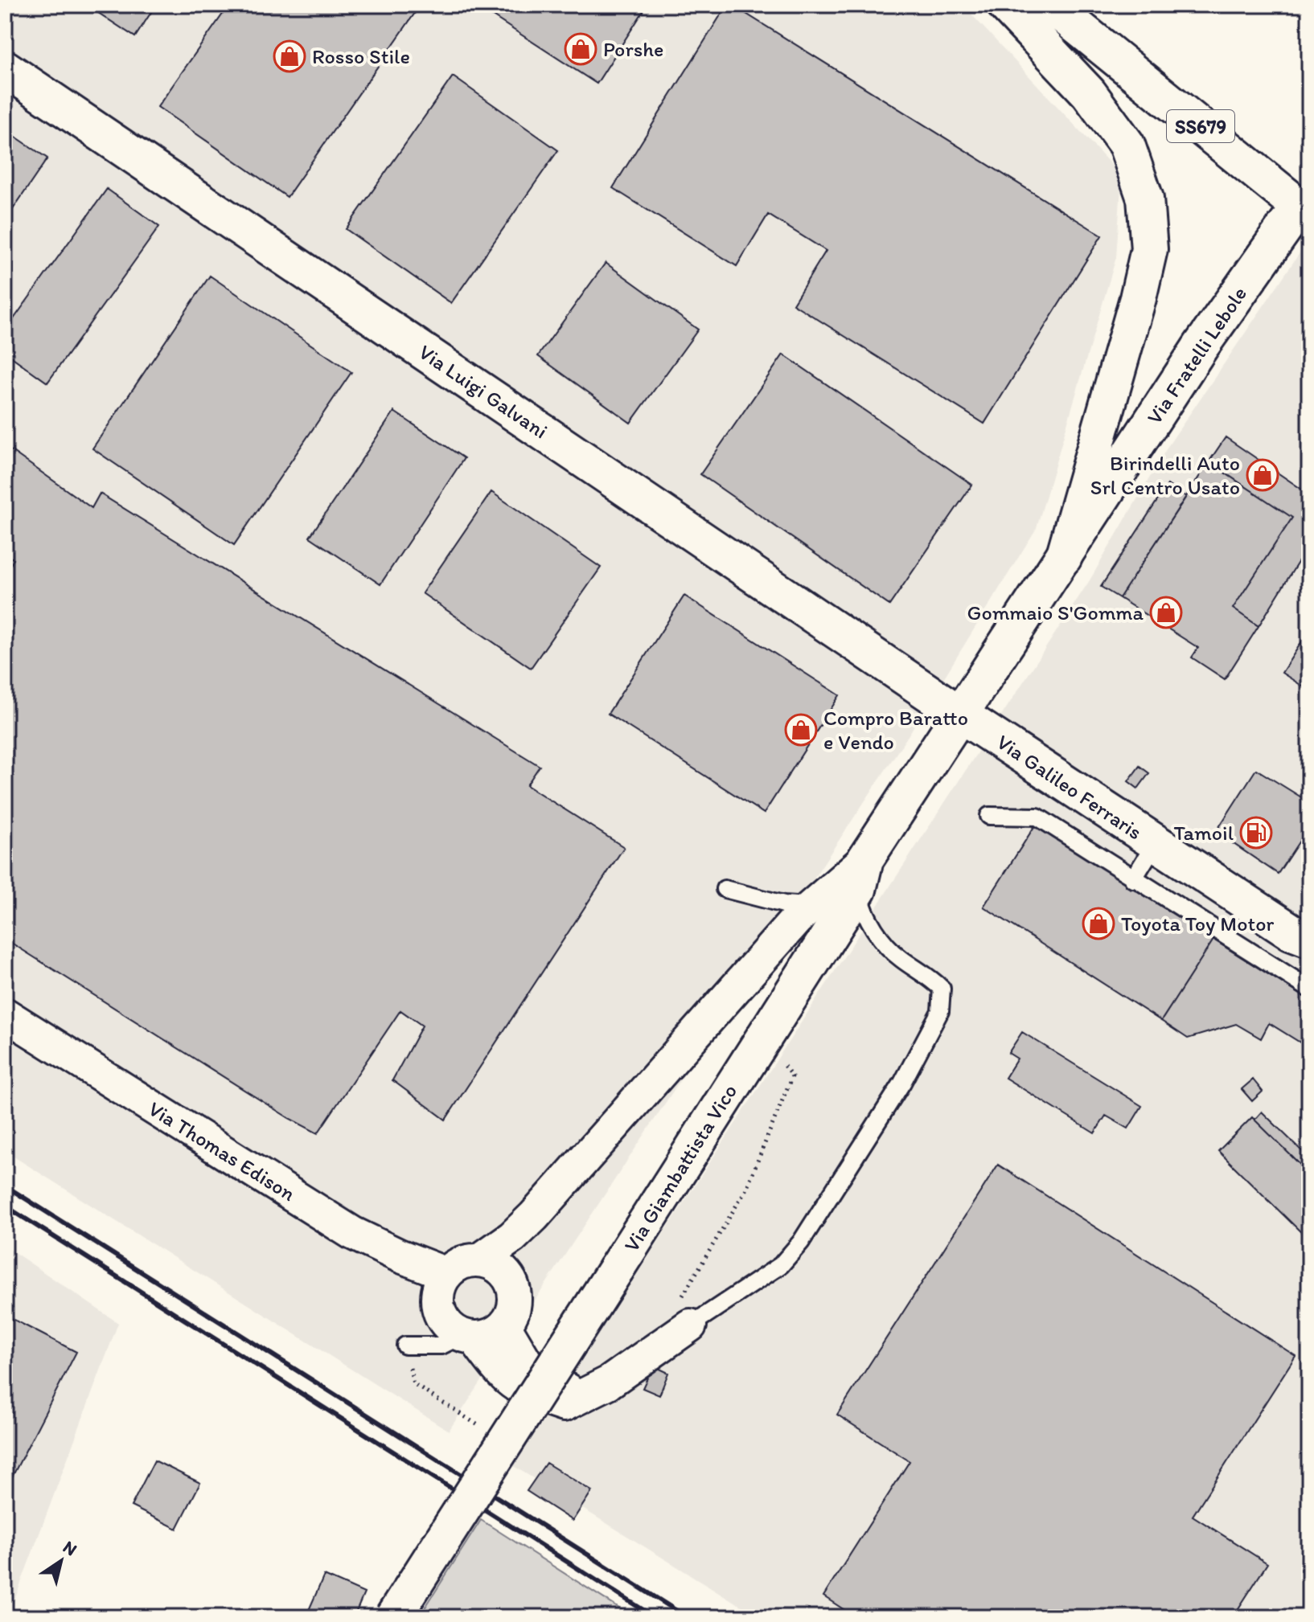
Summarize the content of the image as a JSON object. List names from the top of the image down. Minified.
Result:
{"streets":{"street":["SS679","Via Fratelli Lebole","Via Luigi Galvani","Via Galileo Ferraris","Via Thomas Edison","Via Giambattista Vico"]},"crossings":[["SS679","Via Fratelli Lebole"],["Via Fratelli Lebole","Via Luigi Galvani"],["Via Fratelli Lebole","Via Galileo Ferraris"],["Via Fratelli Lebole","Via Giambattista Vico"],["Via Luigi Galvani","Via Galileo Ferraris"],["Via Luigi Galvani","Via Giambattista Vico"],["Via Galileo Ferraris","Via Giambattista Vico"]],"places":{"shop":["Porshe","Rosso Stile","Birindelli Auto Srl Centro Usato","Gommaio S'Gomma","Compro Baratto e Vendo","Toyota Toy Motor"],"fuel station":["Tamoil"]},"north":"top right"}
